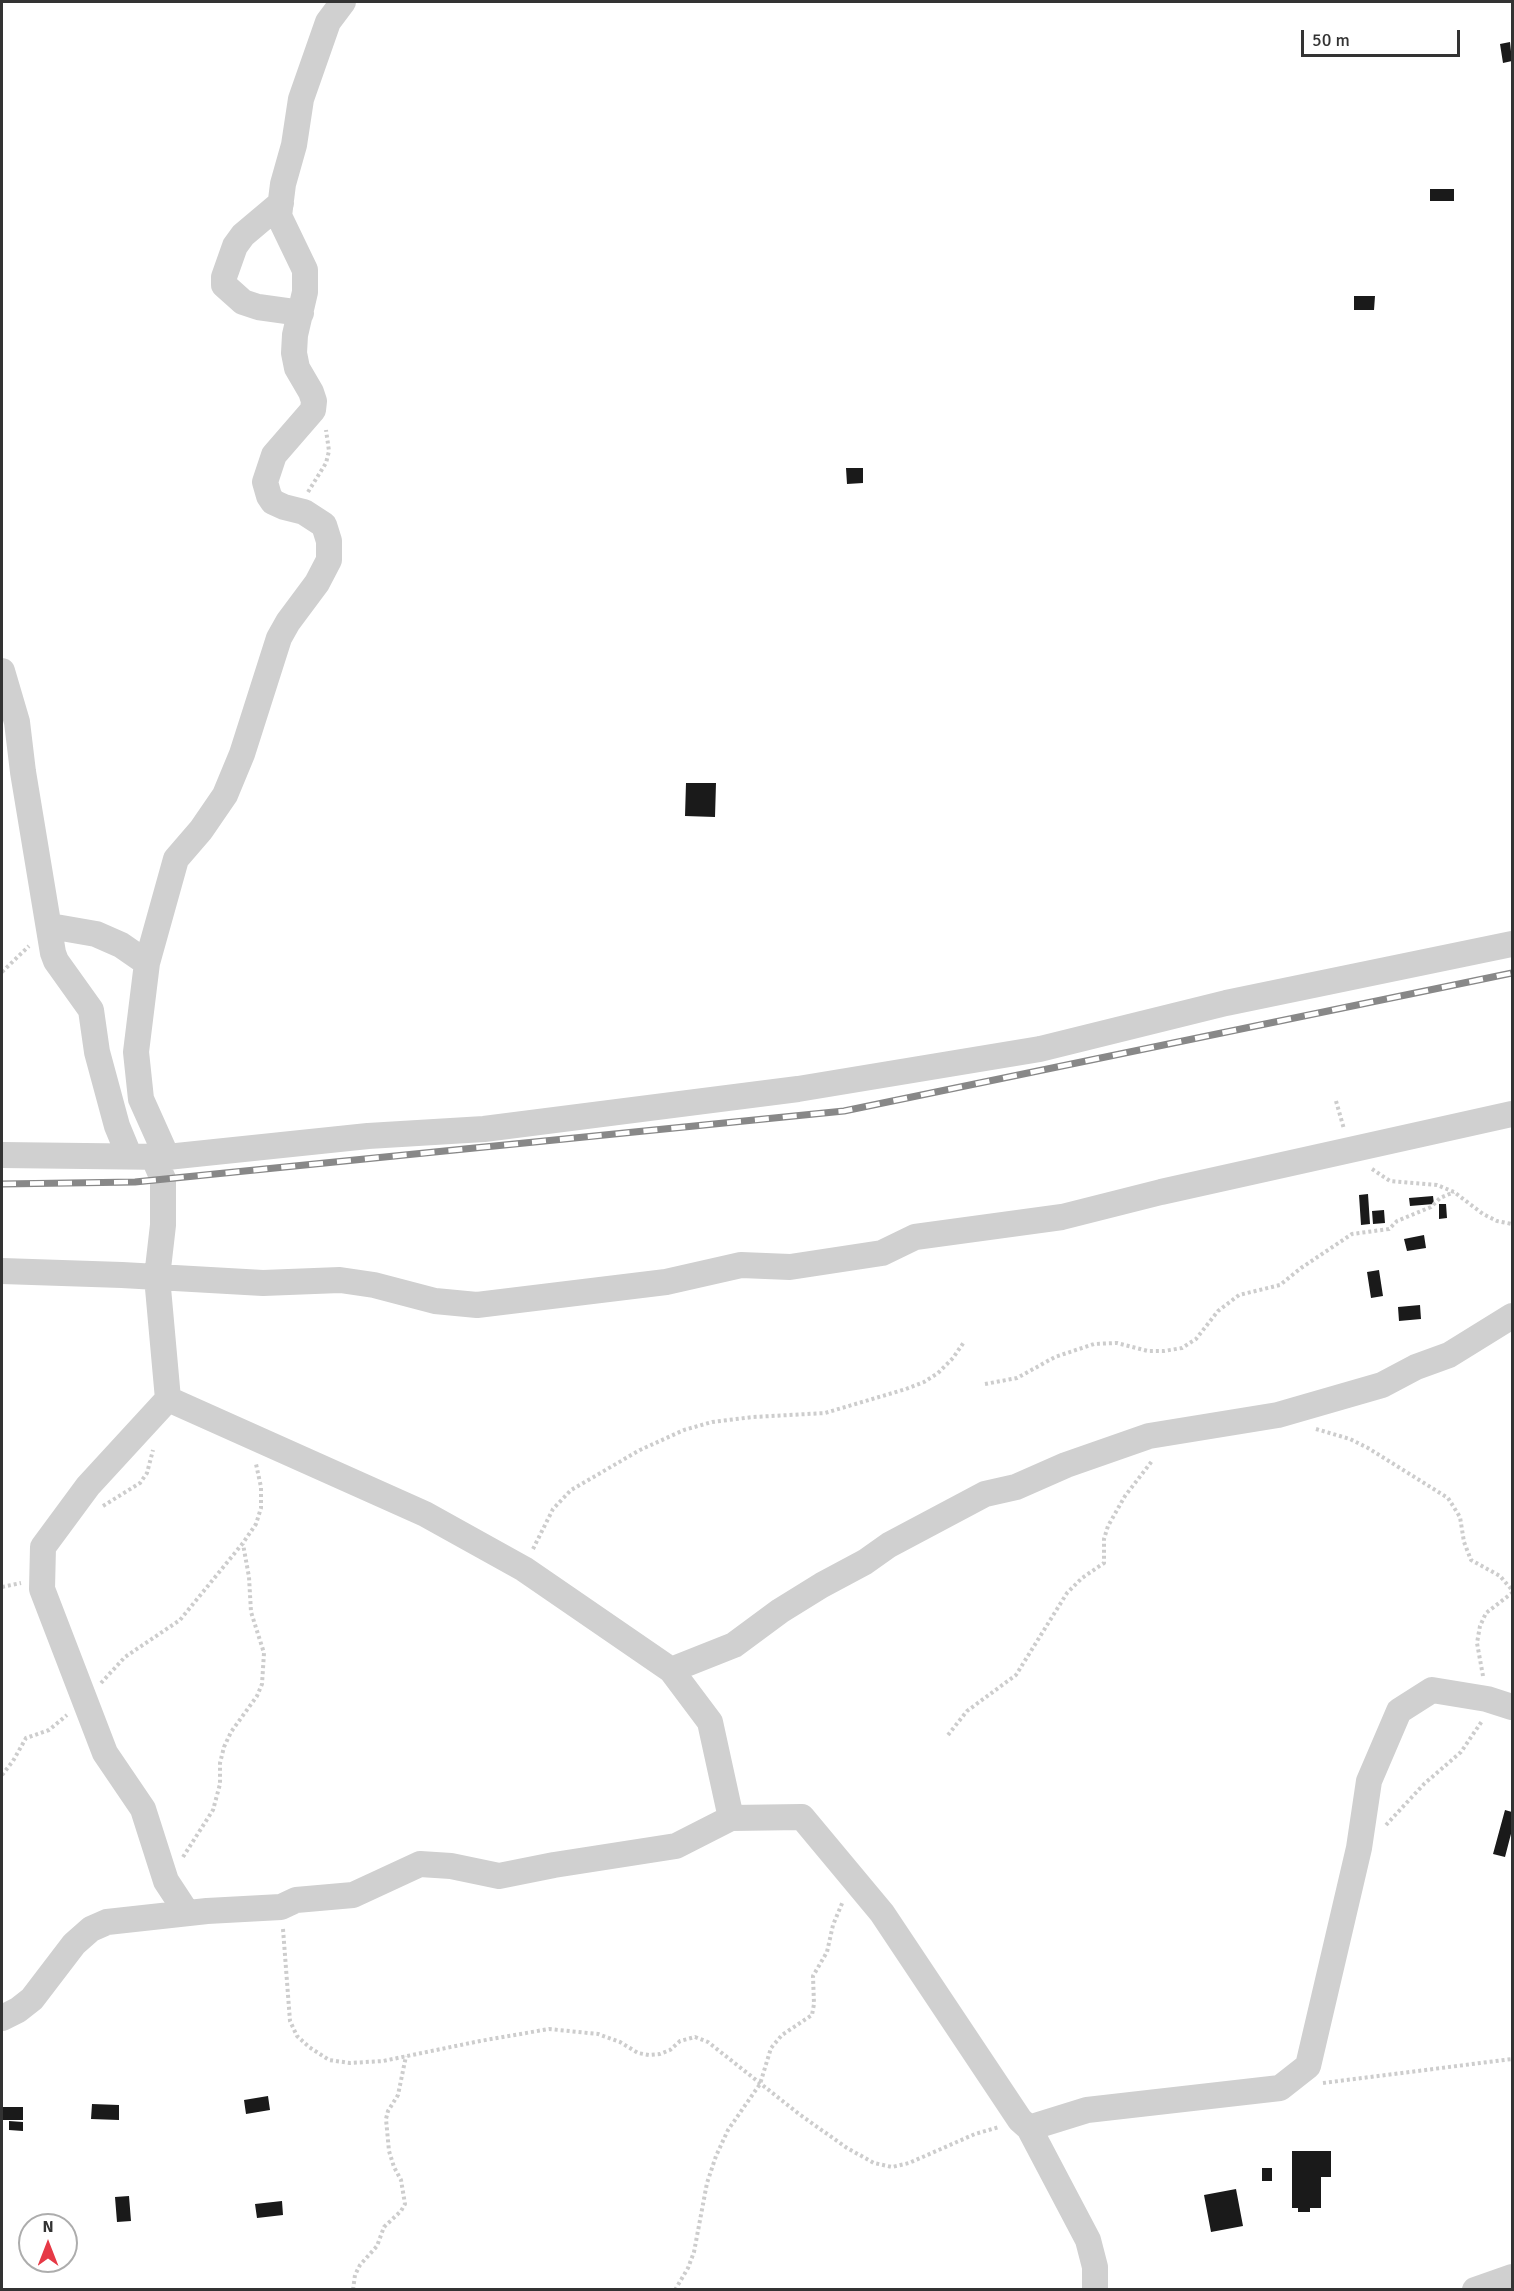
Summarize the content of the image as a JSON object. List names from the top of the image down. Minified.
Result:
{"scale_bar":"50 m","north":"top"}
